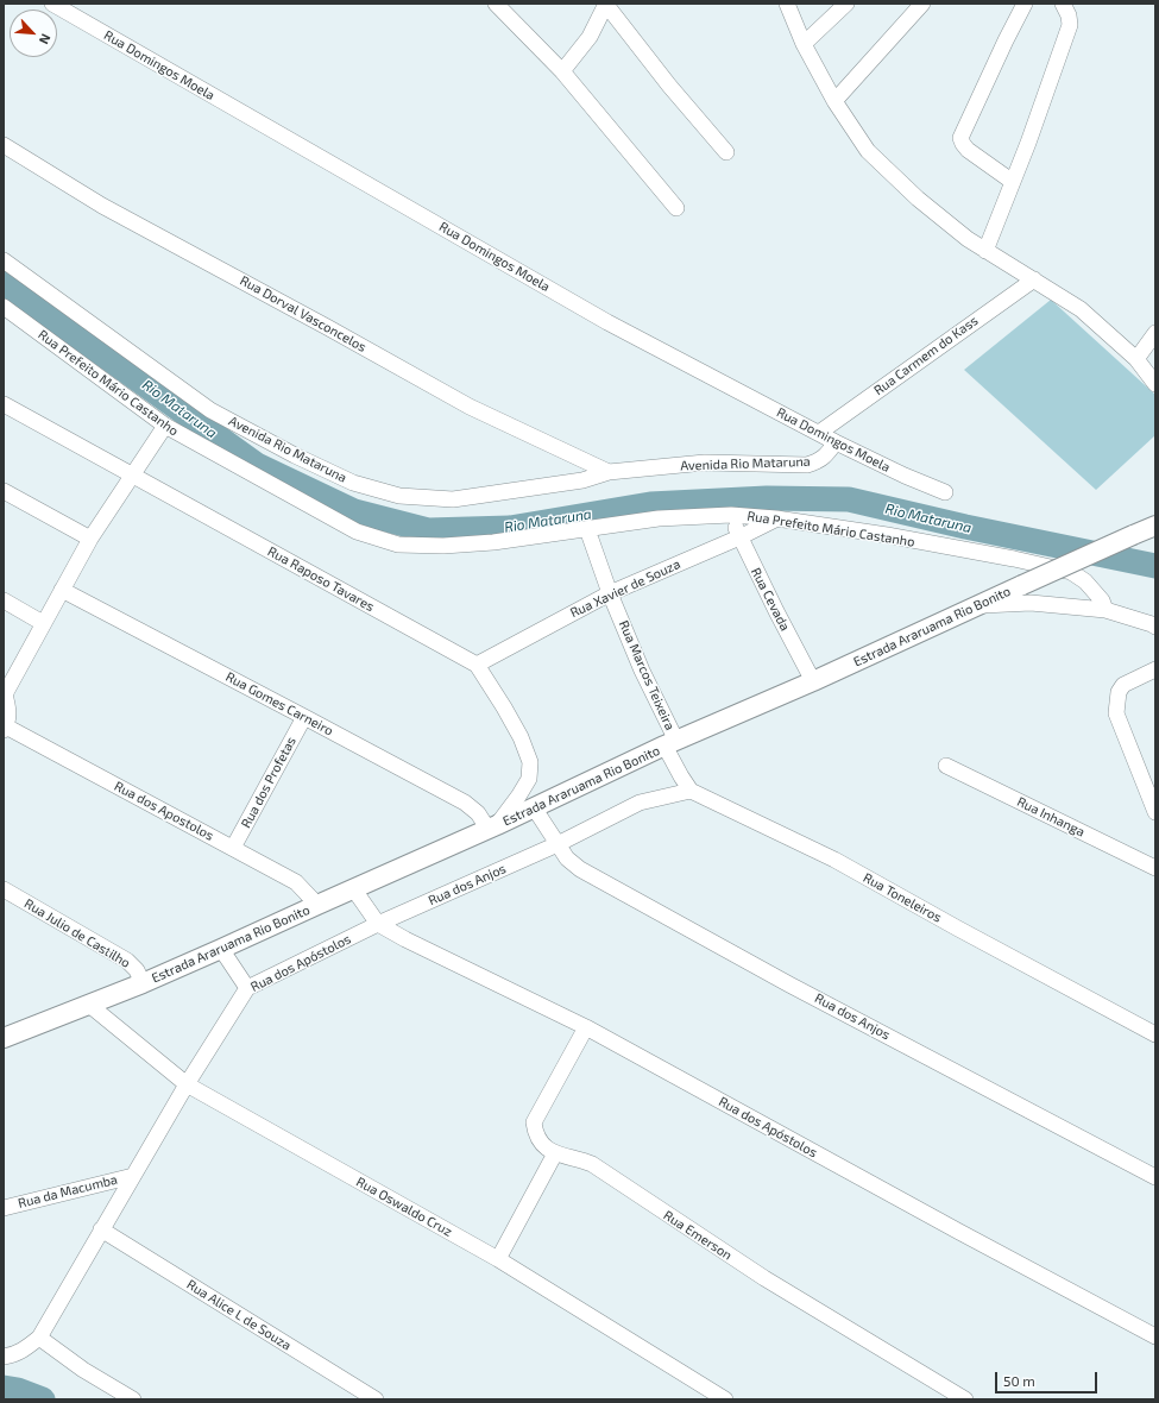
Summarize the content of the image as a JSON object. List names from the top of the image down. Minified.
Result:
{"streets":{"main road":["Estrada Araruama Rio Bonito"],"street":["Rua Domingos Moela","Rua Dorval Vasconcelos","Rua Carmem do Kass","Rua Prefeito Mário Castanho","Avenida Rio Mataruna","Rua Raposo Tavares","Rua Xavier de Souza","Rua Cevada","Rua Marcos Teixeira","Rua Gomes Carneiro","Rua dos Profetas","Rua dos Apostolos","Rua Inhanga","Rua dos Anjos","Rua Toneleiros","Rua Julio de Castilho","Rua dos Apóstolos","Rua da Macumba","Rua Oswaldo Cruz","Rua Emerson","Rua Alice L de Souza"]},"crossings":[["Rua Domingos Moela","Rua Carmem do Kass"],["Rua Domingos Moela","Avenida Rio Mataruna"],["Rua Dorval Vasconcelos","Avenida Rio Mataruna"],["Rua Prefeito Mário Castanho","Rua Xavier de Souza"],["Rua Prefeito Mário Castanho","Rua Cevada"],["Rua Prefeito Mário Castanho","Rua Marcos Teixeira"],["Rua Raposo Tavares","Rua Xavier de Souza"],["Rua Raposo Tavares","Estrada Araruama Rio Bonito"],["Rua Raposo Tavares","Rua Gomes Carneiro"],["Rua Xavier de Souza","Rua Cevada"],["Rua Xavier de Souza","Rua Marcos Teixeira"],["Rua Cevada","Estrada Araruama Rio Bonito"],["Estrada Araruama Rio Bonito","Rua Marcos Teixeira"],["Estrada Araruama Rio Bonito","Rua Gomes Carneiro"],["Estrada Araruama Rio Bonito","Rua dos Apostolos"],["Estrada Araruama Rio Bonito","Rua dos Anjos"],["Estrada Araruama Rio Bonito","Rua Julio de Castilho"],["Estrada Araruama Rio Bonito","Rua dos Apóstolos"],["Estrada Araruama Rio Bonito","Rua Oswaldo Cruz"],["Rua Gomes Carneiro","Rua dos Profetas"],["Rua dos Profetas","Rua dos Apostolos"],["Rua dos Anjos","Rua dos Apóstolos"],["Rua dos Apóstolos","Rua da Macumba"],["Rua dos Apóstolos","Rua Oswaldo Cruz"],["Rua dos Apóstolos","Rua Alice L de Souza"]],"water":["Rio Mataruna"],"scale_bar":"50 m","north":"bottom right"}
